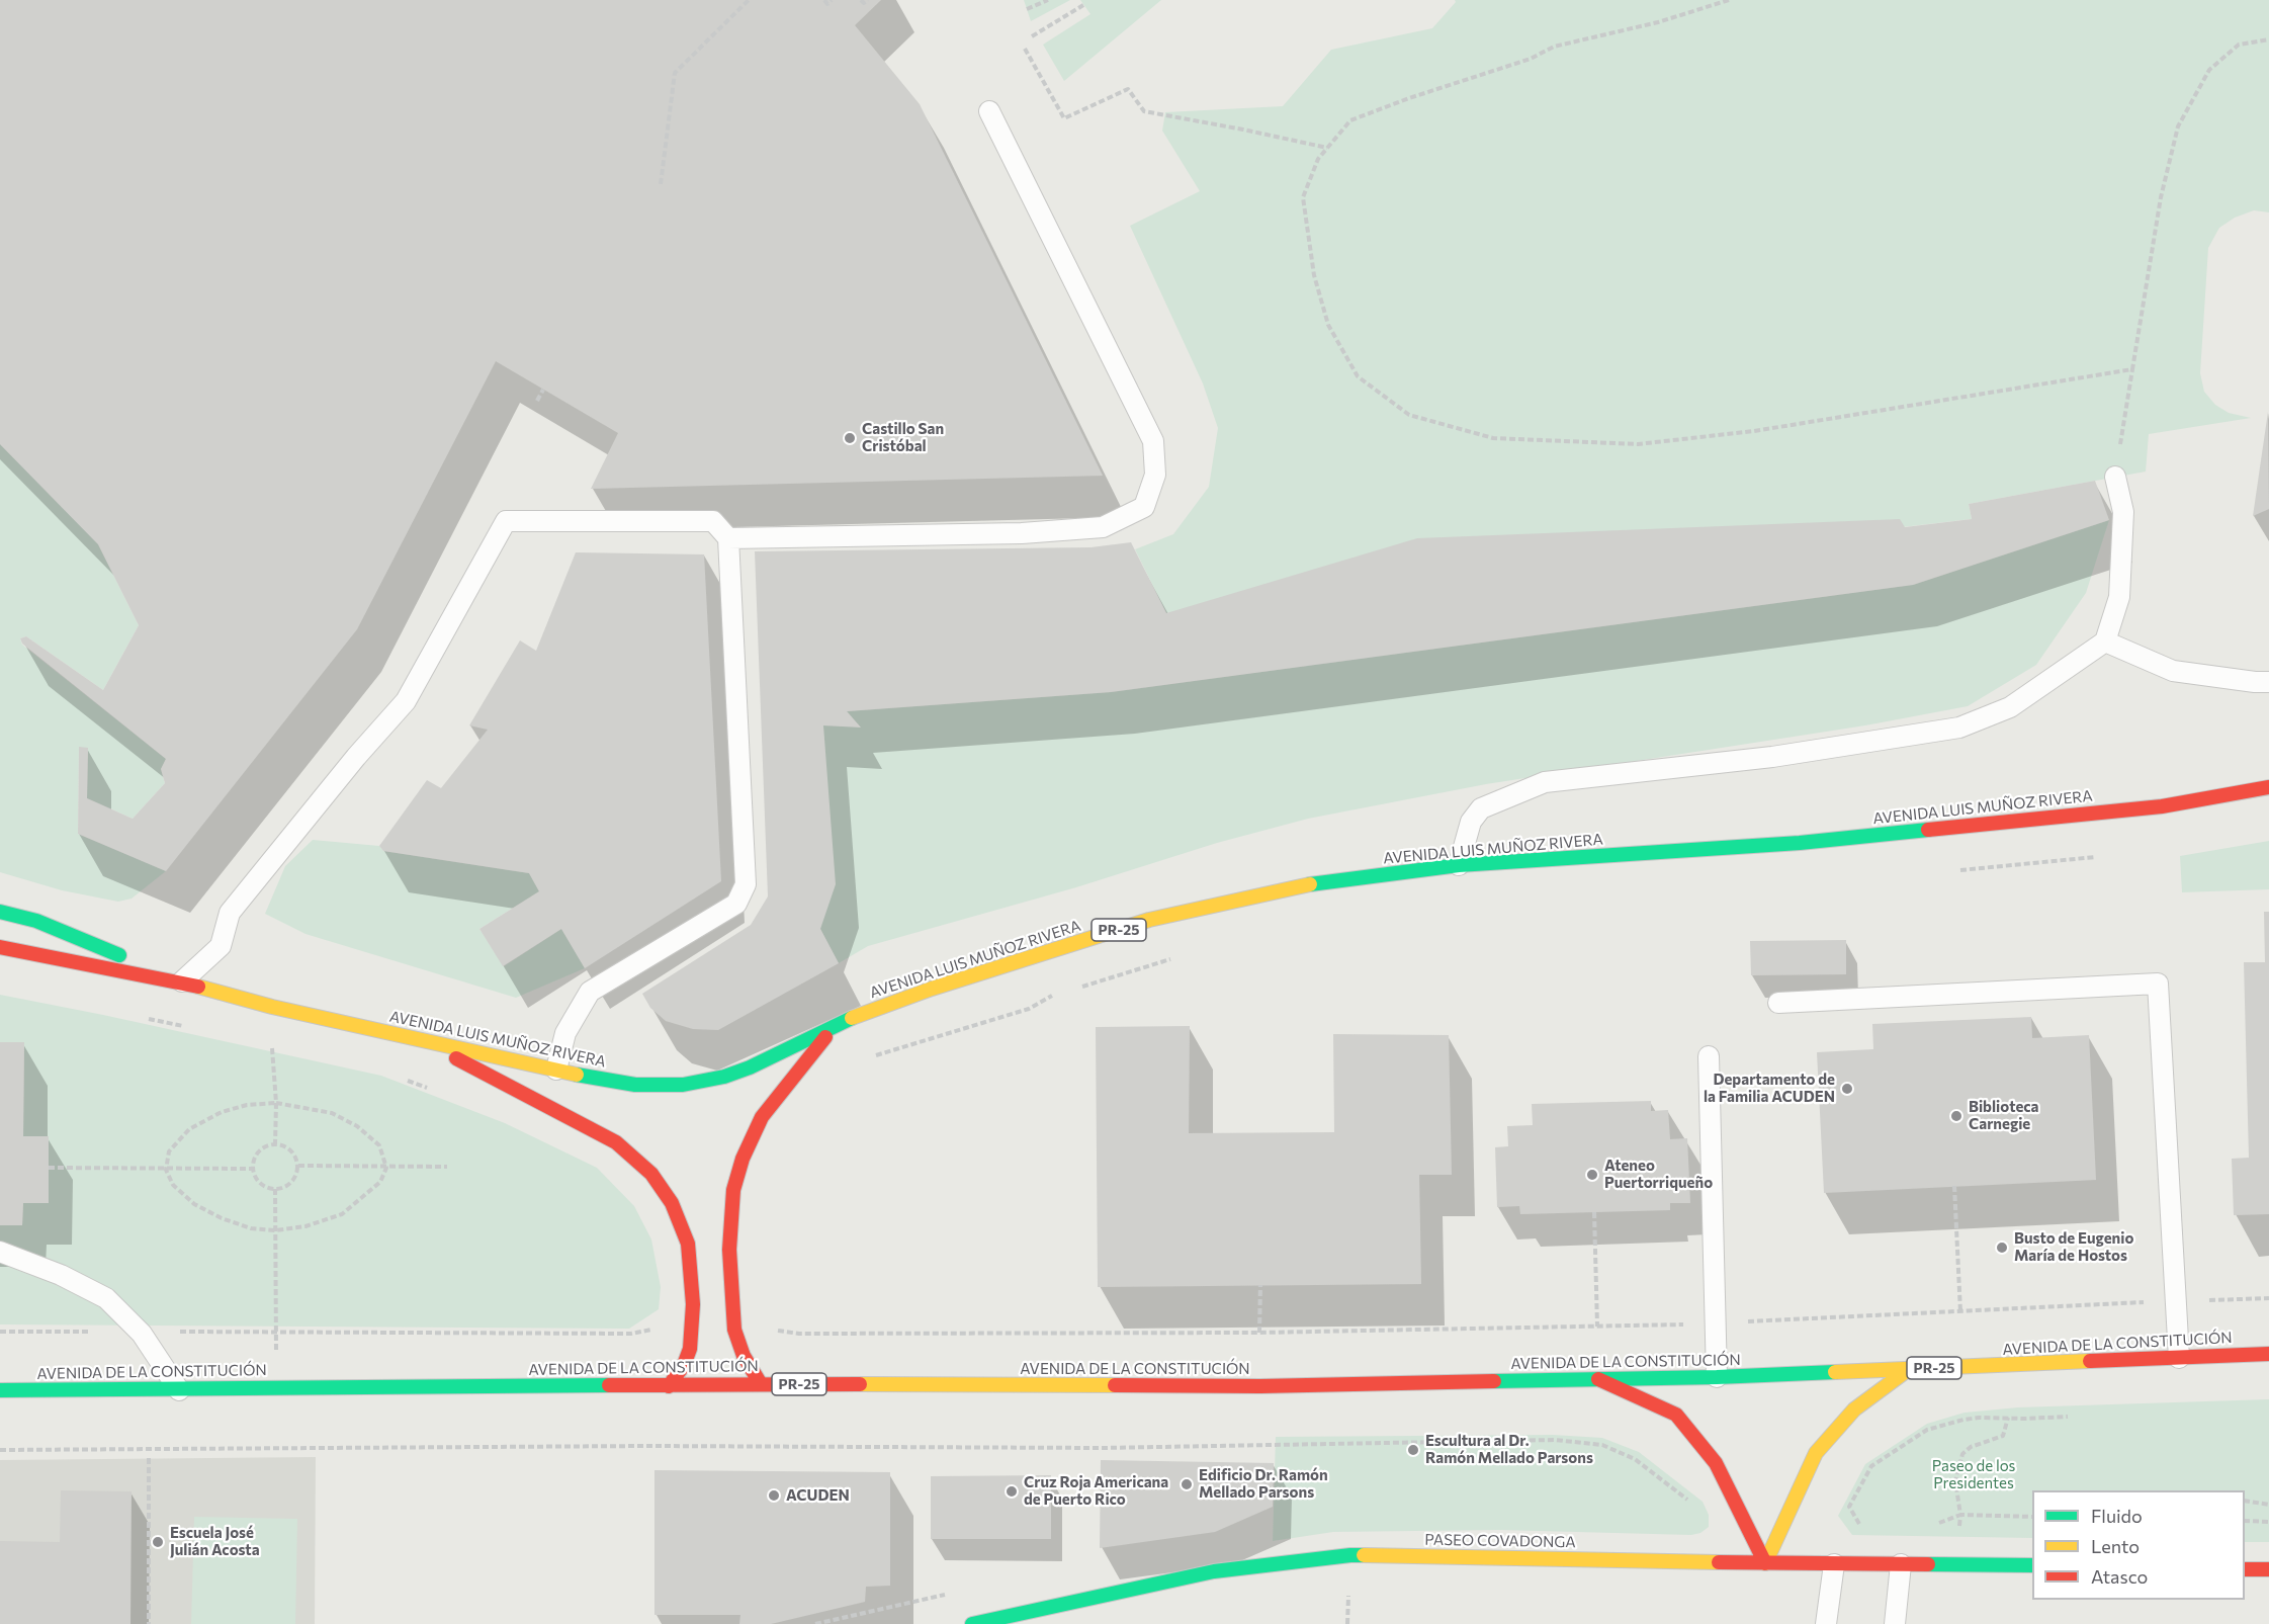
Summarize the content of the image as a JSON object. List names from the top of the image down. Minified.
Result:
{"streets":{"main road":["AVENIDA LUIS MUÑOZ RIVERA","PR-25","AVENIDA DE LA CONSTITUCIÓN","PASEO COVADONGA"]},"parks":["Paseo de los Presidentes"],"places":["Castillo San Cristóbal","Departamento de la Familia ACUDEN","Biblioteca Carnegie","Ateneo Puertorriqueño","Busto de Eugenio María de Hostos","Escultura al Dr. Ramón Mellado Parsons","Edificio Dr. Ramón Mellado Parsons","Cruz Roja Americana de Puerto Rico","ACUDEN","Escuela José Julián Acosta"],"legend":["Fluido","Lento","Atasco"]}
